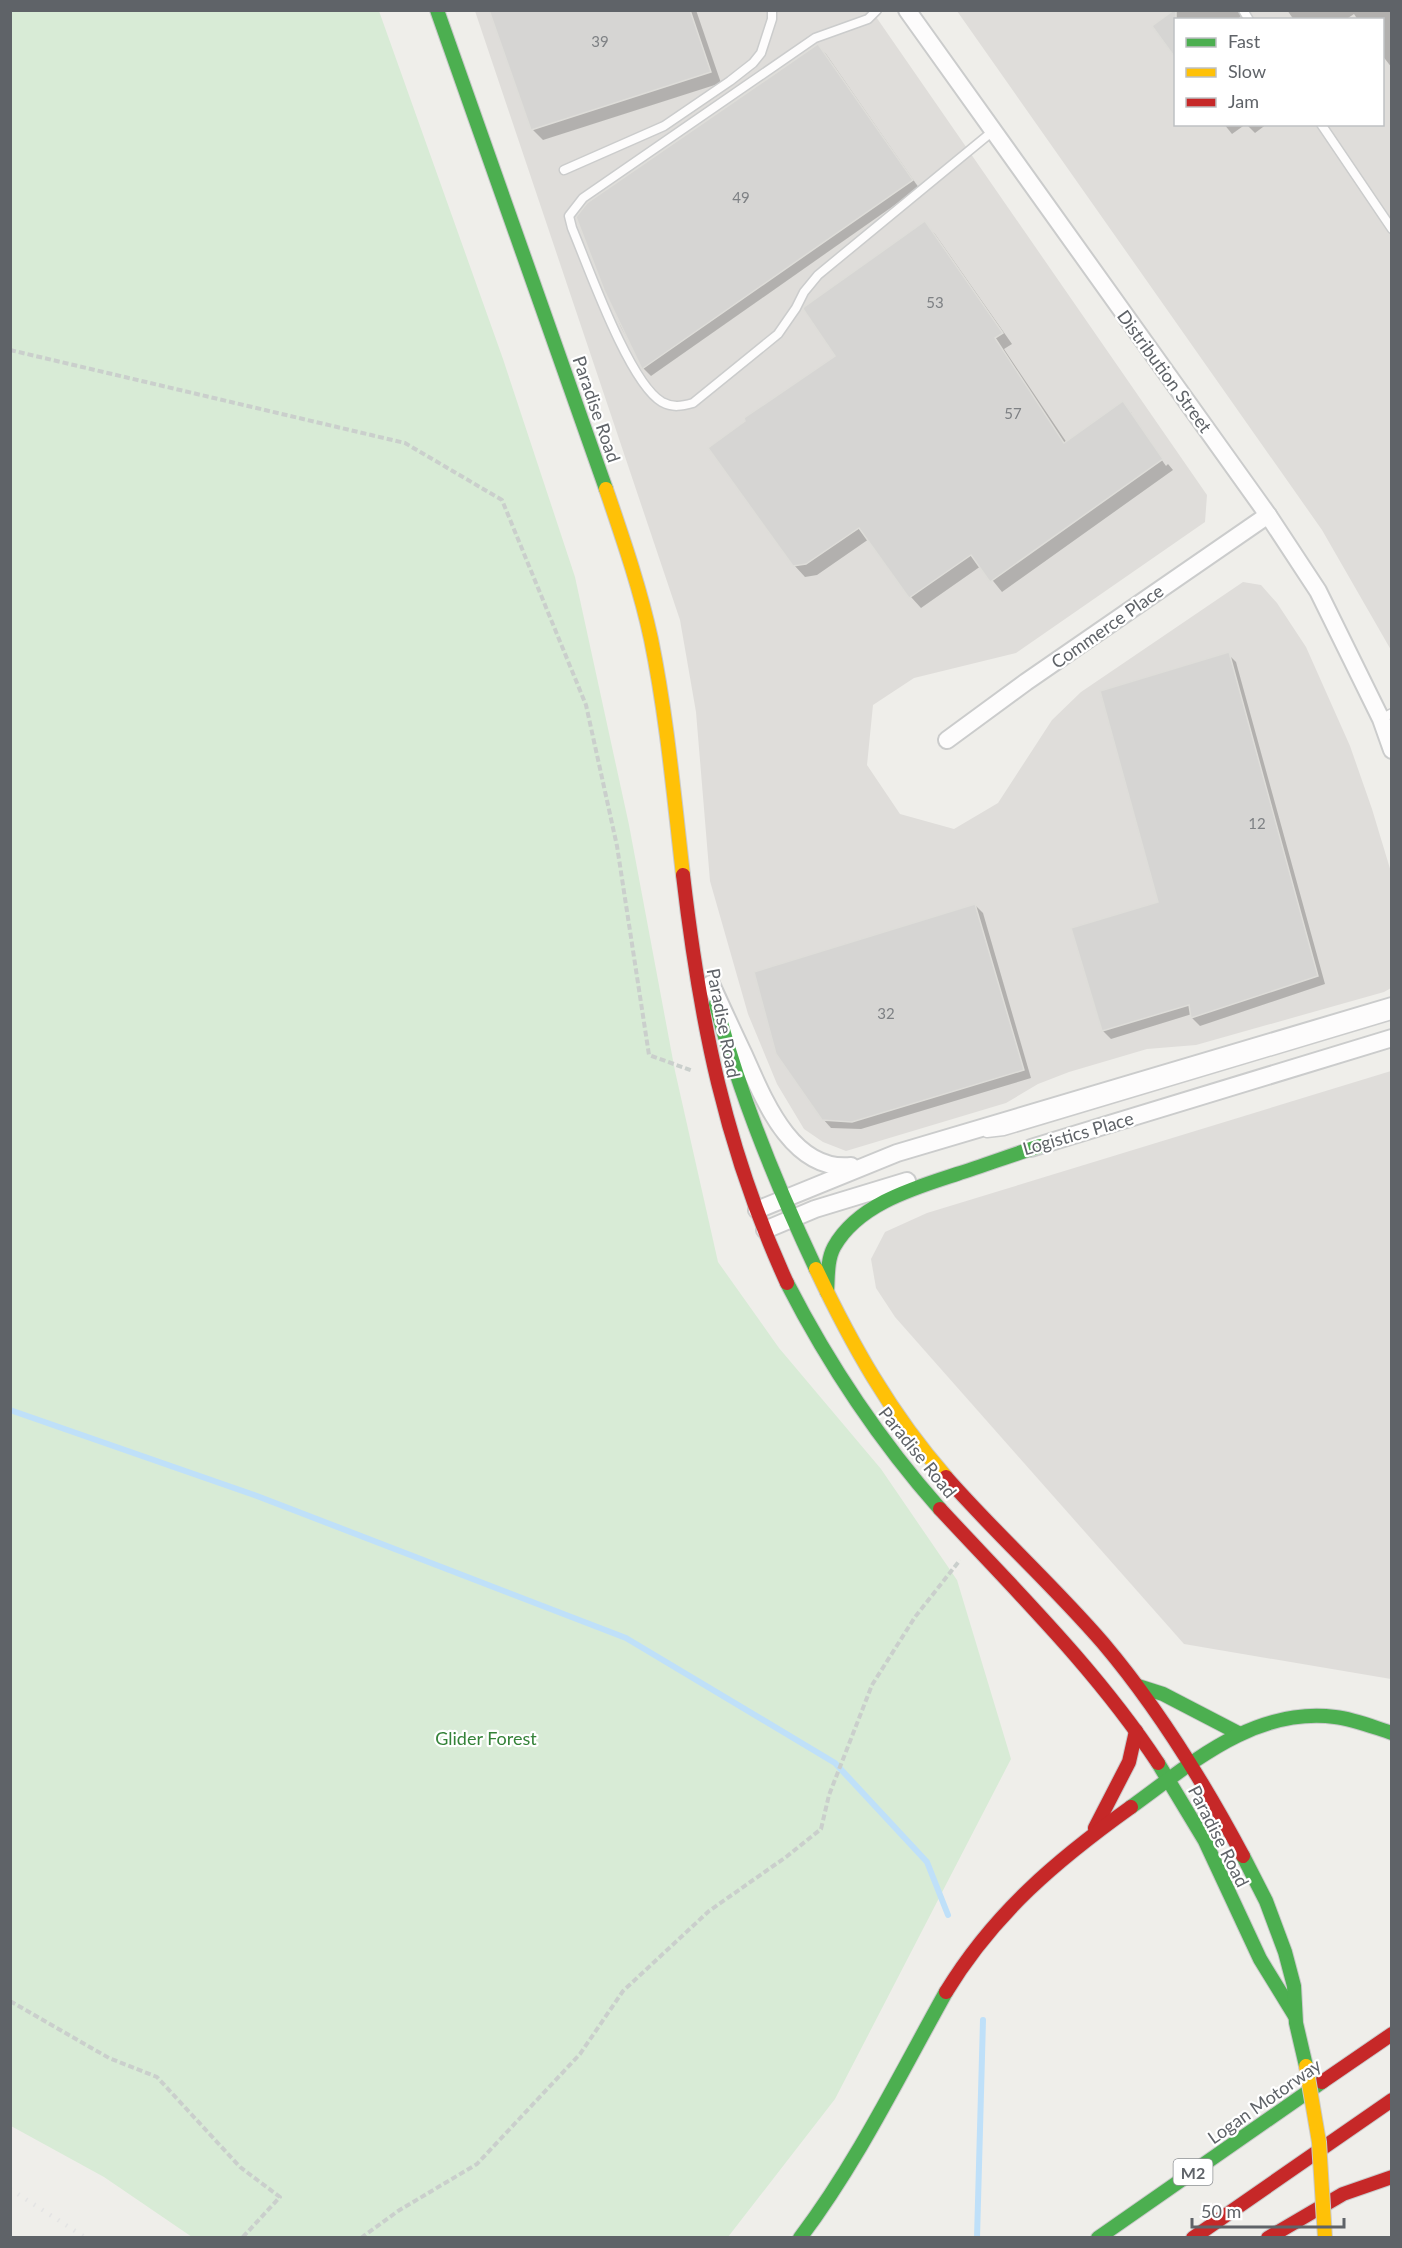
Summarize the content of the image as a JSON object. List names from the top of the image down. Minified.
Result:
{"streets":{"main road":["Paradise Road","Logan Motorway","M2"],"street":["Distribution Street","Commerce Place","Logistics Place"]},"crossings":[["Distribution Street","Commerce Place"],["Paradise Road","Logistics Place"]],"parks":["Glider Forest"],"house_numbers":["39","49","53","57","12","32"],"legend":["Fast","Slow","Jam"],"scale_bar":"50 m"}
